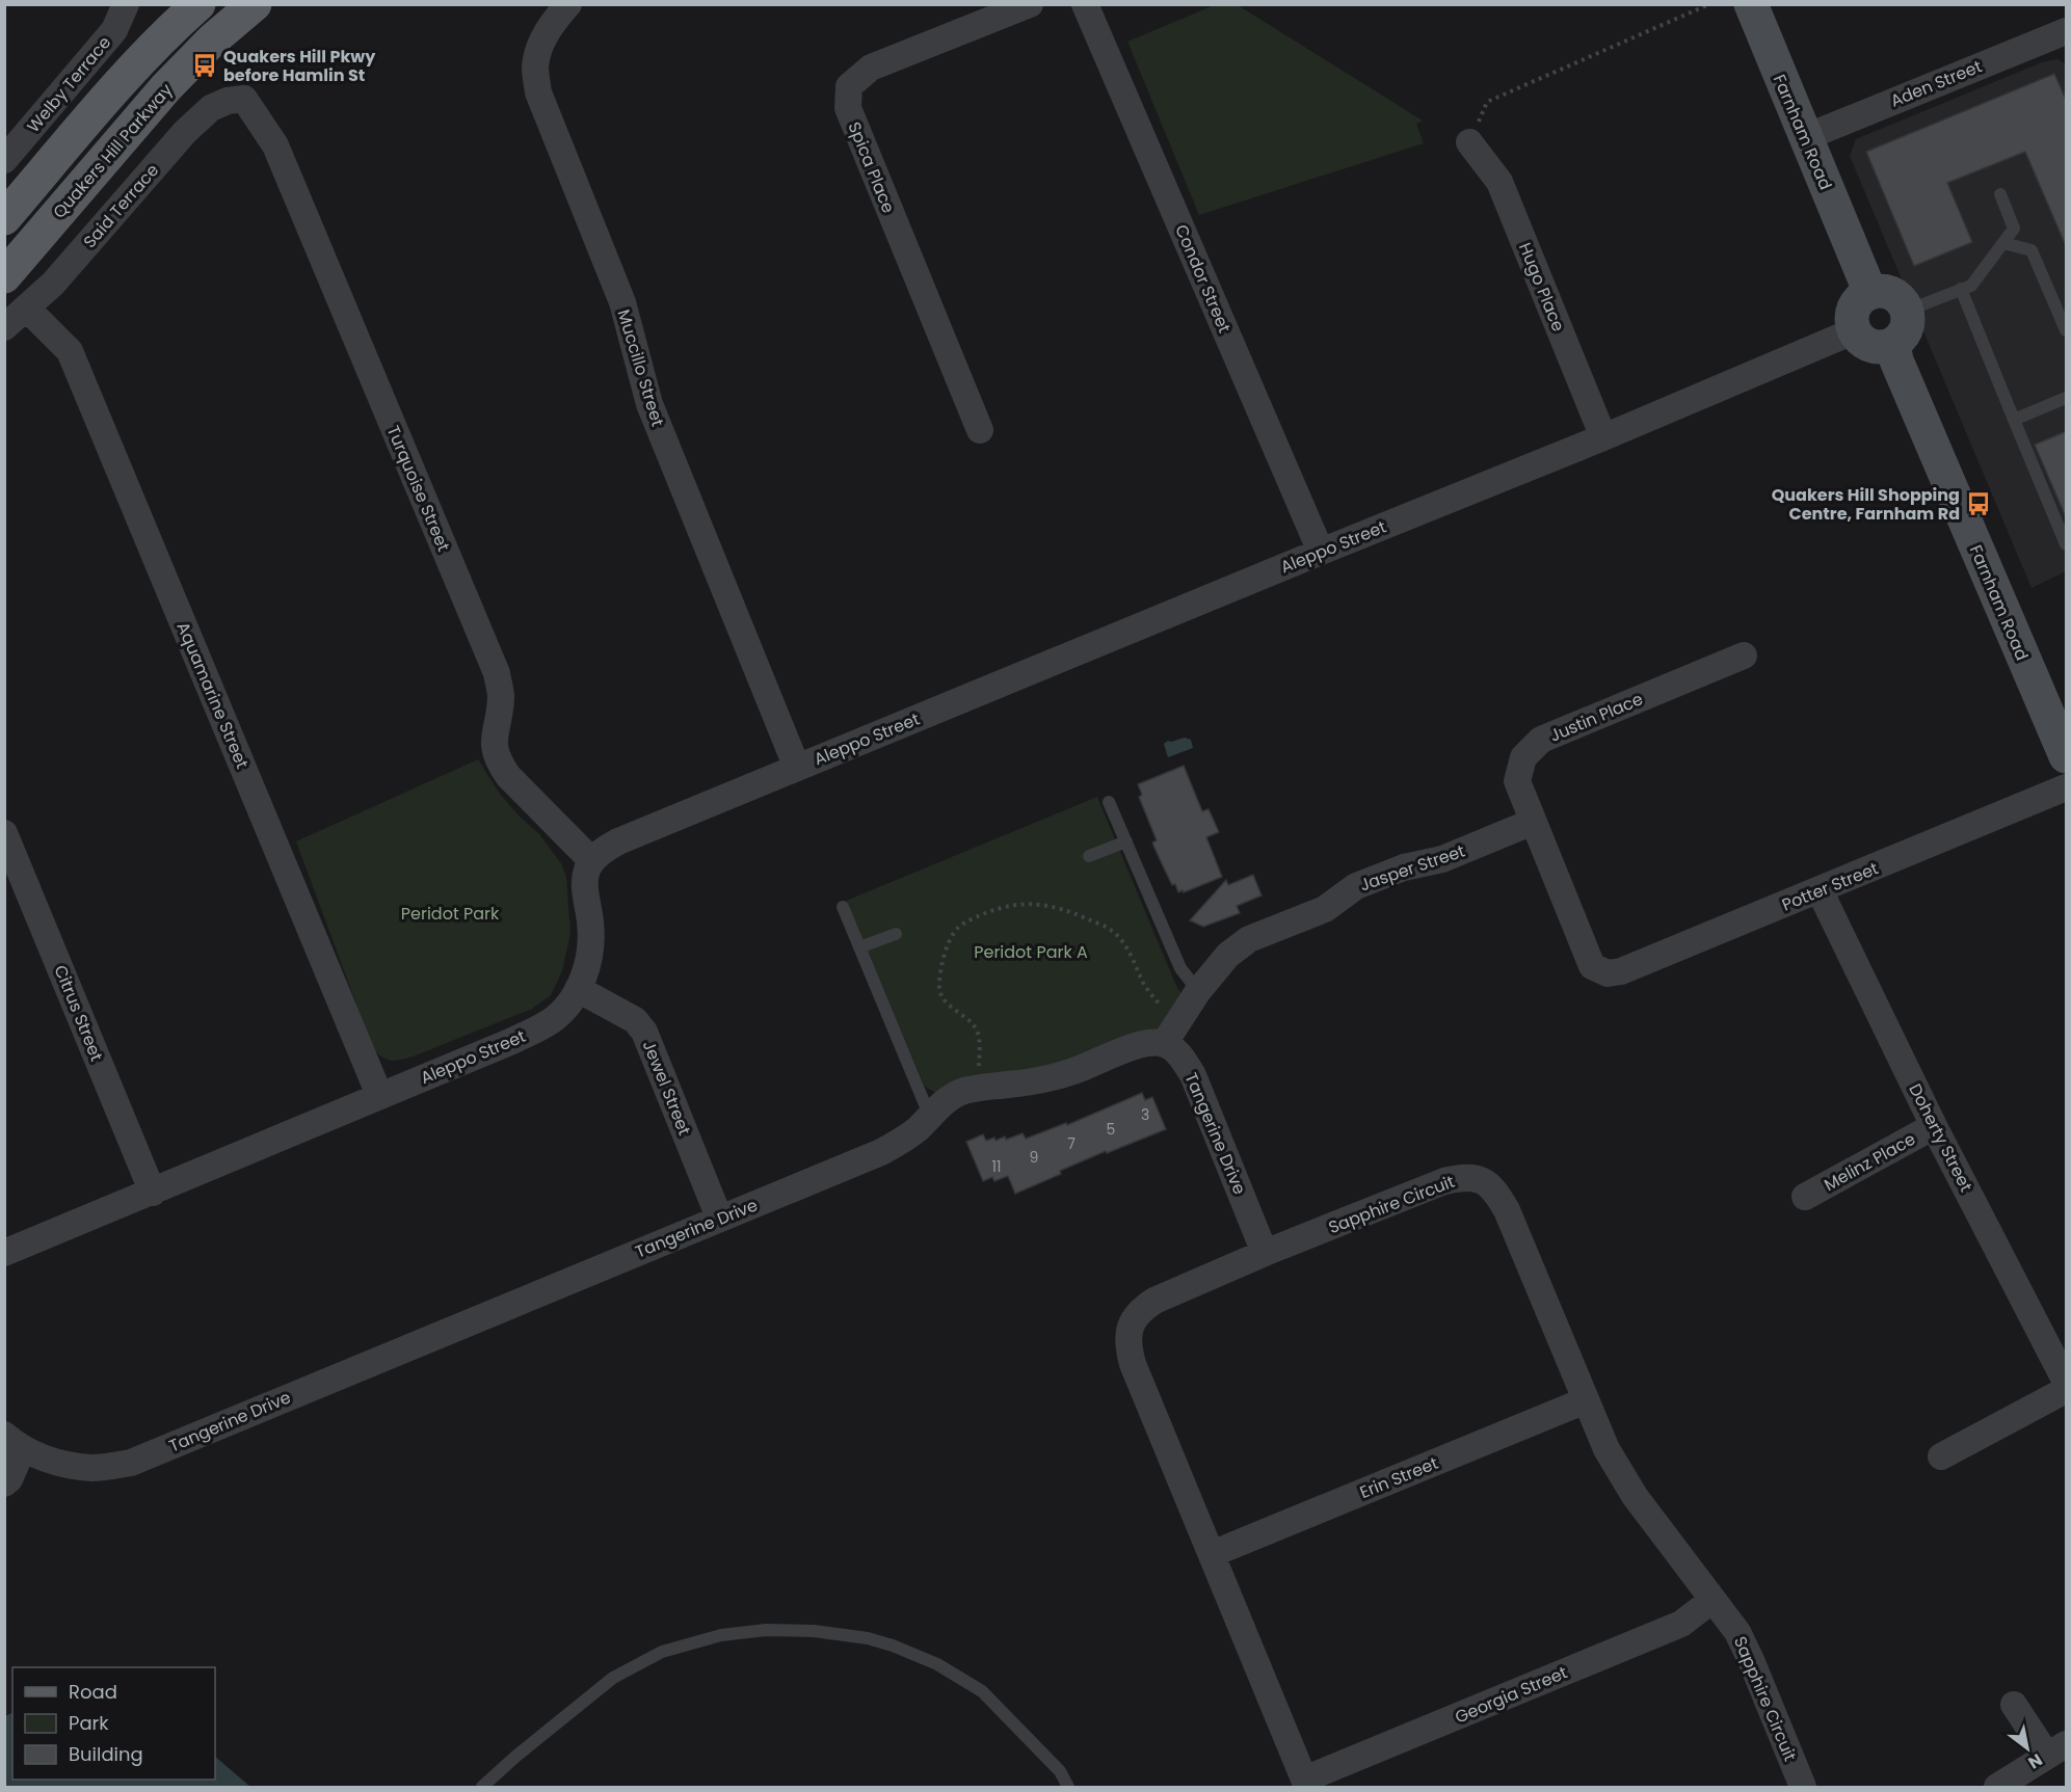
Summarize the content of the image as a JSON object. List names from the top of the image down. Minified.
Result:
{"streets":{"main road":["Quakers Hill Parkway"],"street":["Aden Street","Welby Terrace","Farnham Road","Spica Place","Said Terrace","Condor Street","Hugo Place","Muccillo Street","Turquoise Street","Aleppo Street","Aquamarine Street","Justin Place","Jasper Street","Potter Street","Citrus Street","Jewel Street","Tangerine Drive","Doherty Street","Melinz Place","Sapphire Circuit","Erin Street","Georgia Street"]},"crossings":[["Aden Street","Farnham Road"],["Farnham Road","Aleppo Street"],["Said Terrace","Turquoise Street"],["Said Terrace","Aquamarine Street"],["Condor Street","Aleppo Street"],["Hugo Place","Aleppo Street"],["Muccillo Street","Aleppo Street"],["Turquoise Street","Aleppo Street"],["Aleppo Street","Aquamarine Street"],["Aleppo Street","Citrus Street"],["Aleppo Street","Jewel Street"],["Justin Place","Jasper Street"],["Justin Place","Potter Street"],["Jasper Street","Tangerine Drive"],["Potter Street","Doherty Street"],["Jewel Street","Tangerine Drive"],["Tangerine Drive","Sapphire Circuit"],["Doherty Street","Melinz Place"],["Sapphire Circuit","Erin Street"],["Sapphire Circuit","Georgia Street"]],"parks":["Peridot Park","Peridot Park A"],"places":{"bus stop":["Quakers Hill Pkwy before Hamlin St","Quakers Hill Shopping Centre, Farnham Rd"]},"house_numbers":["3","5","7","9","11"],"legend":["Road","Park","Building"],"north":"bottom right"}
